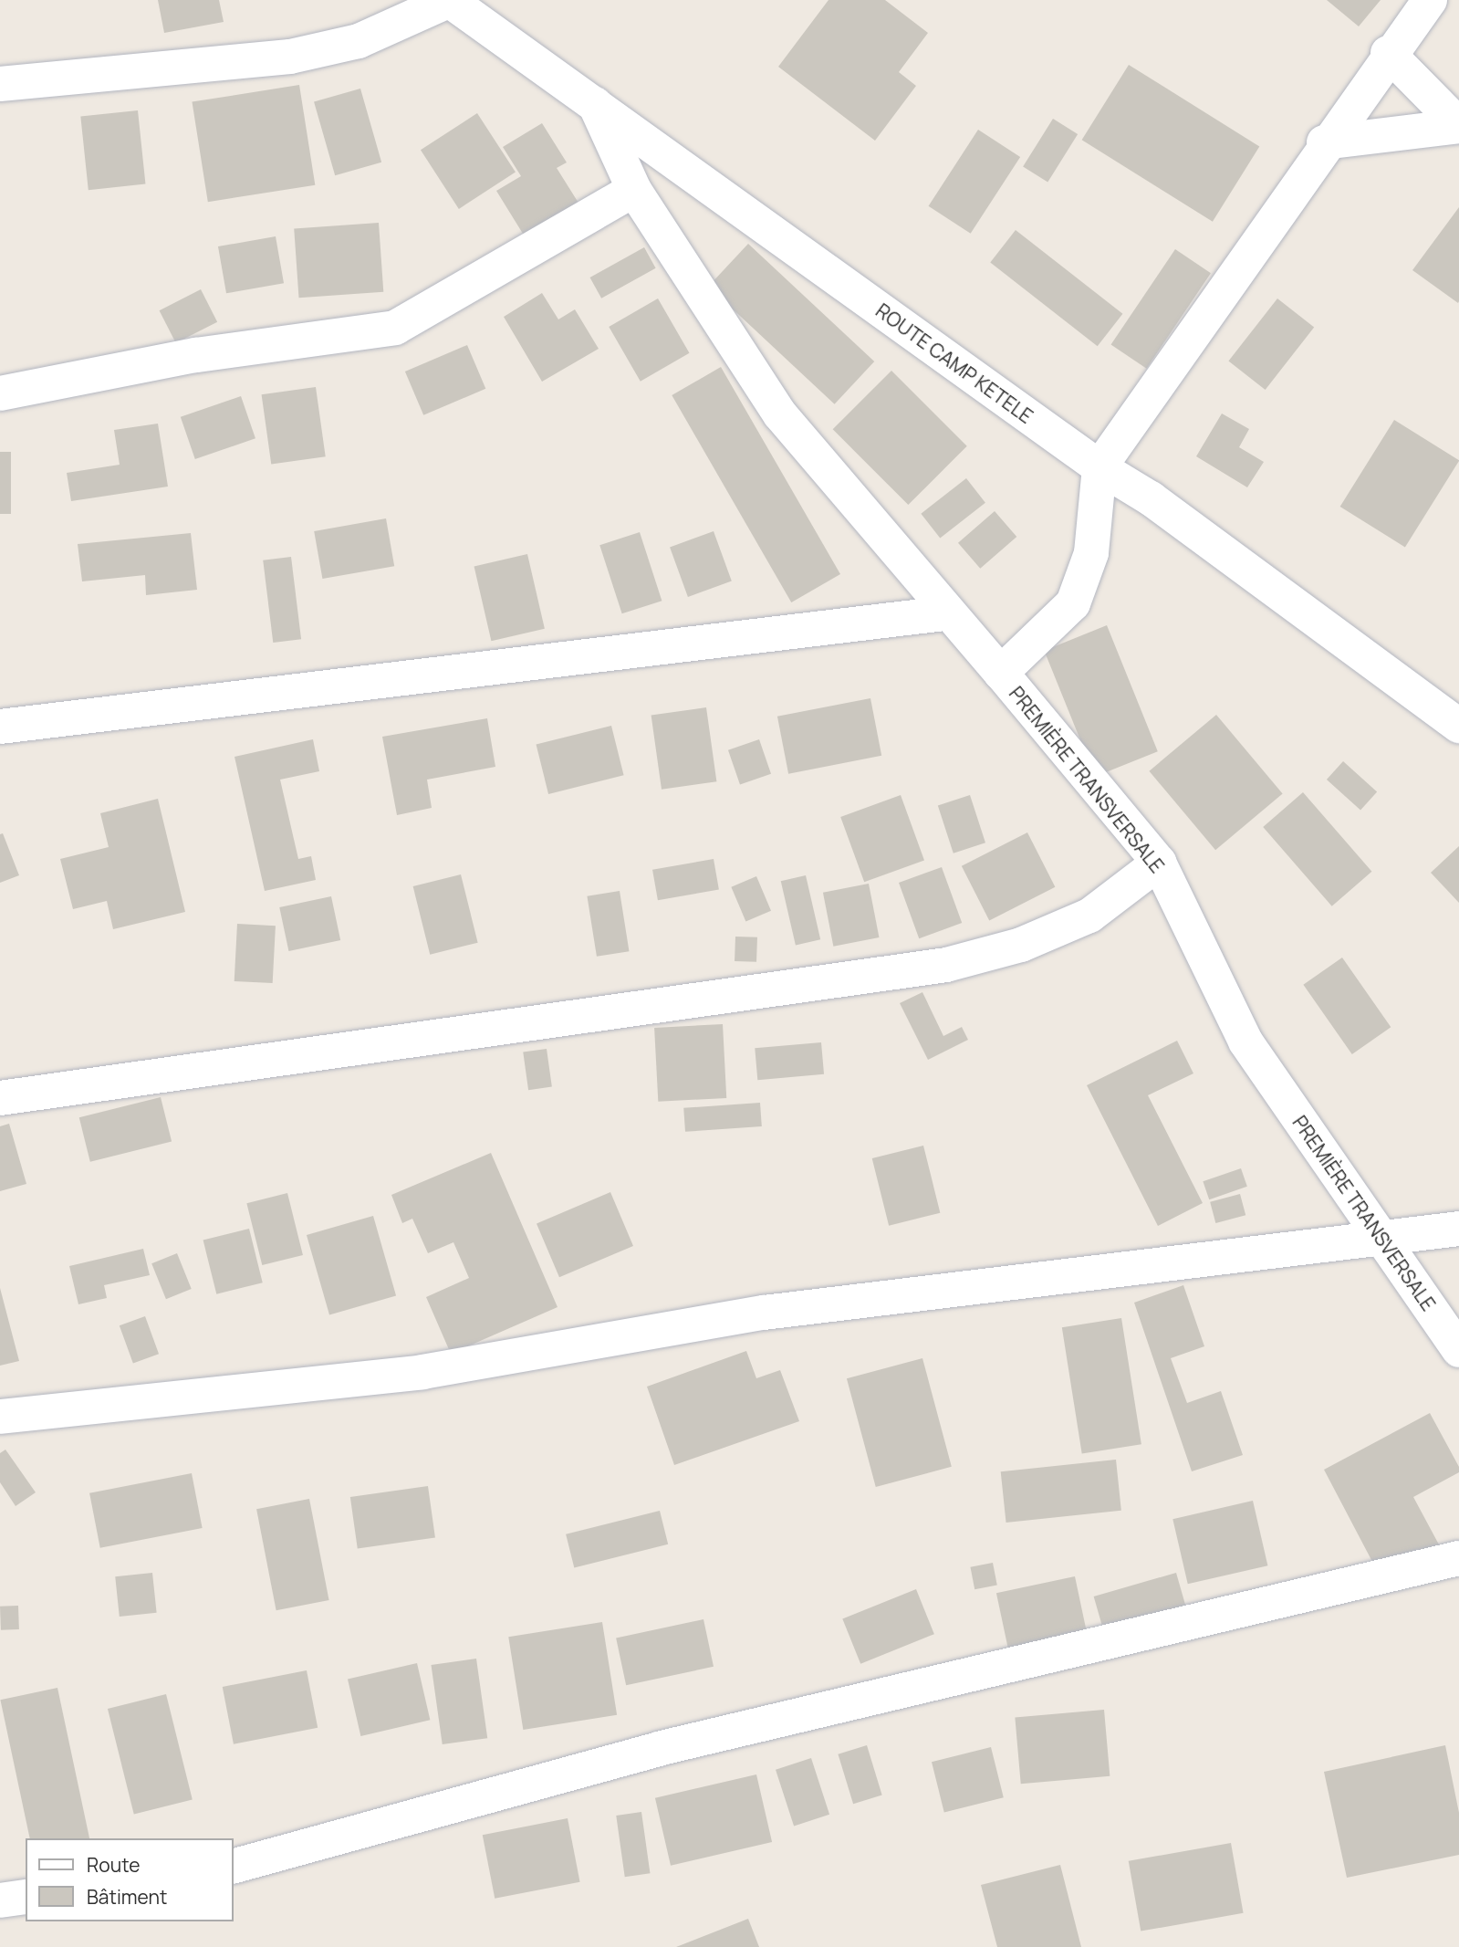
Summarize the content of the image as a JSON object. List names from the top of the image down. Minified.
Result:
{"streets":{"street":["ROUTE CAMP KETELE","PREMIÈRE TRANSVERSALE"]},"crossings":[["ROUTE CAMP KETELE","PREMIÈRE TRANSVERSALE"]],"legend":["Route","Bâtiment"]}
